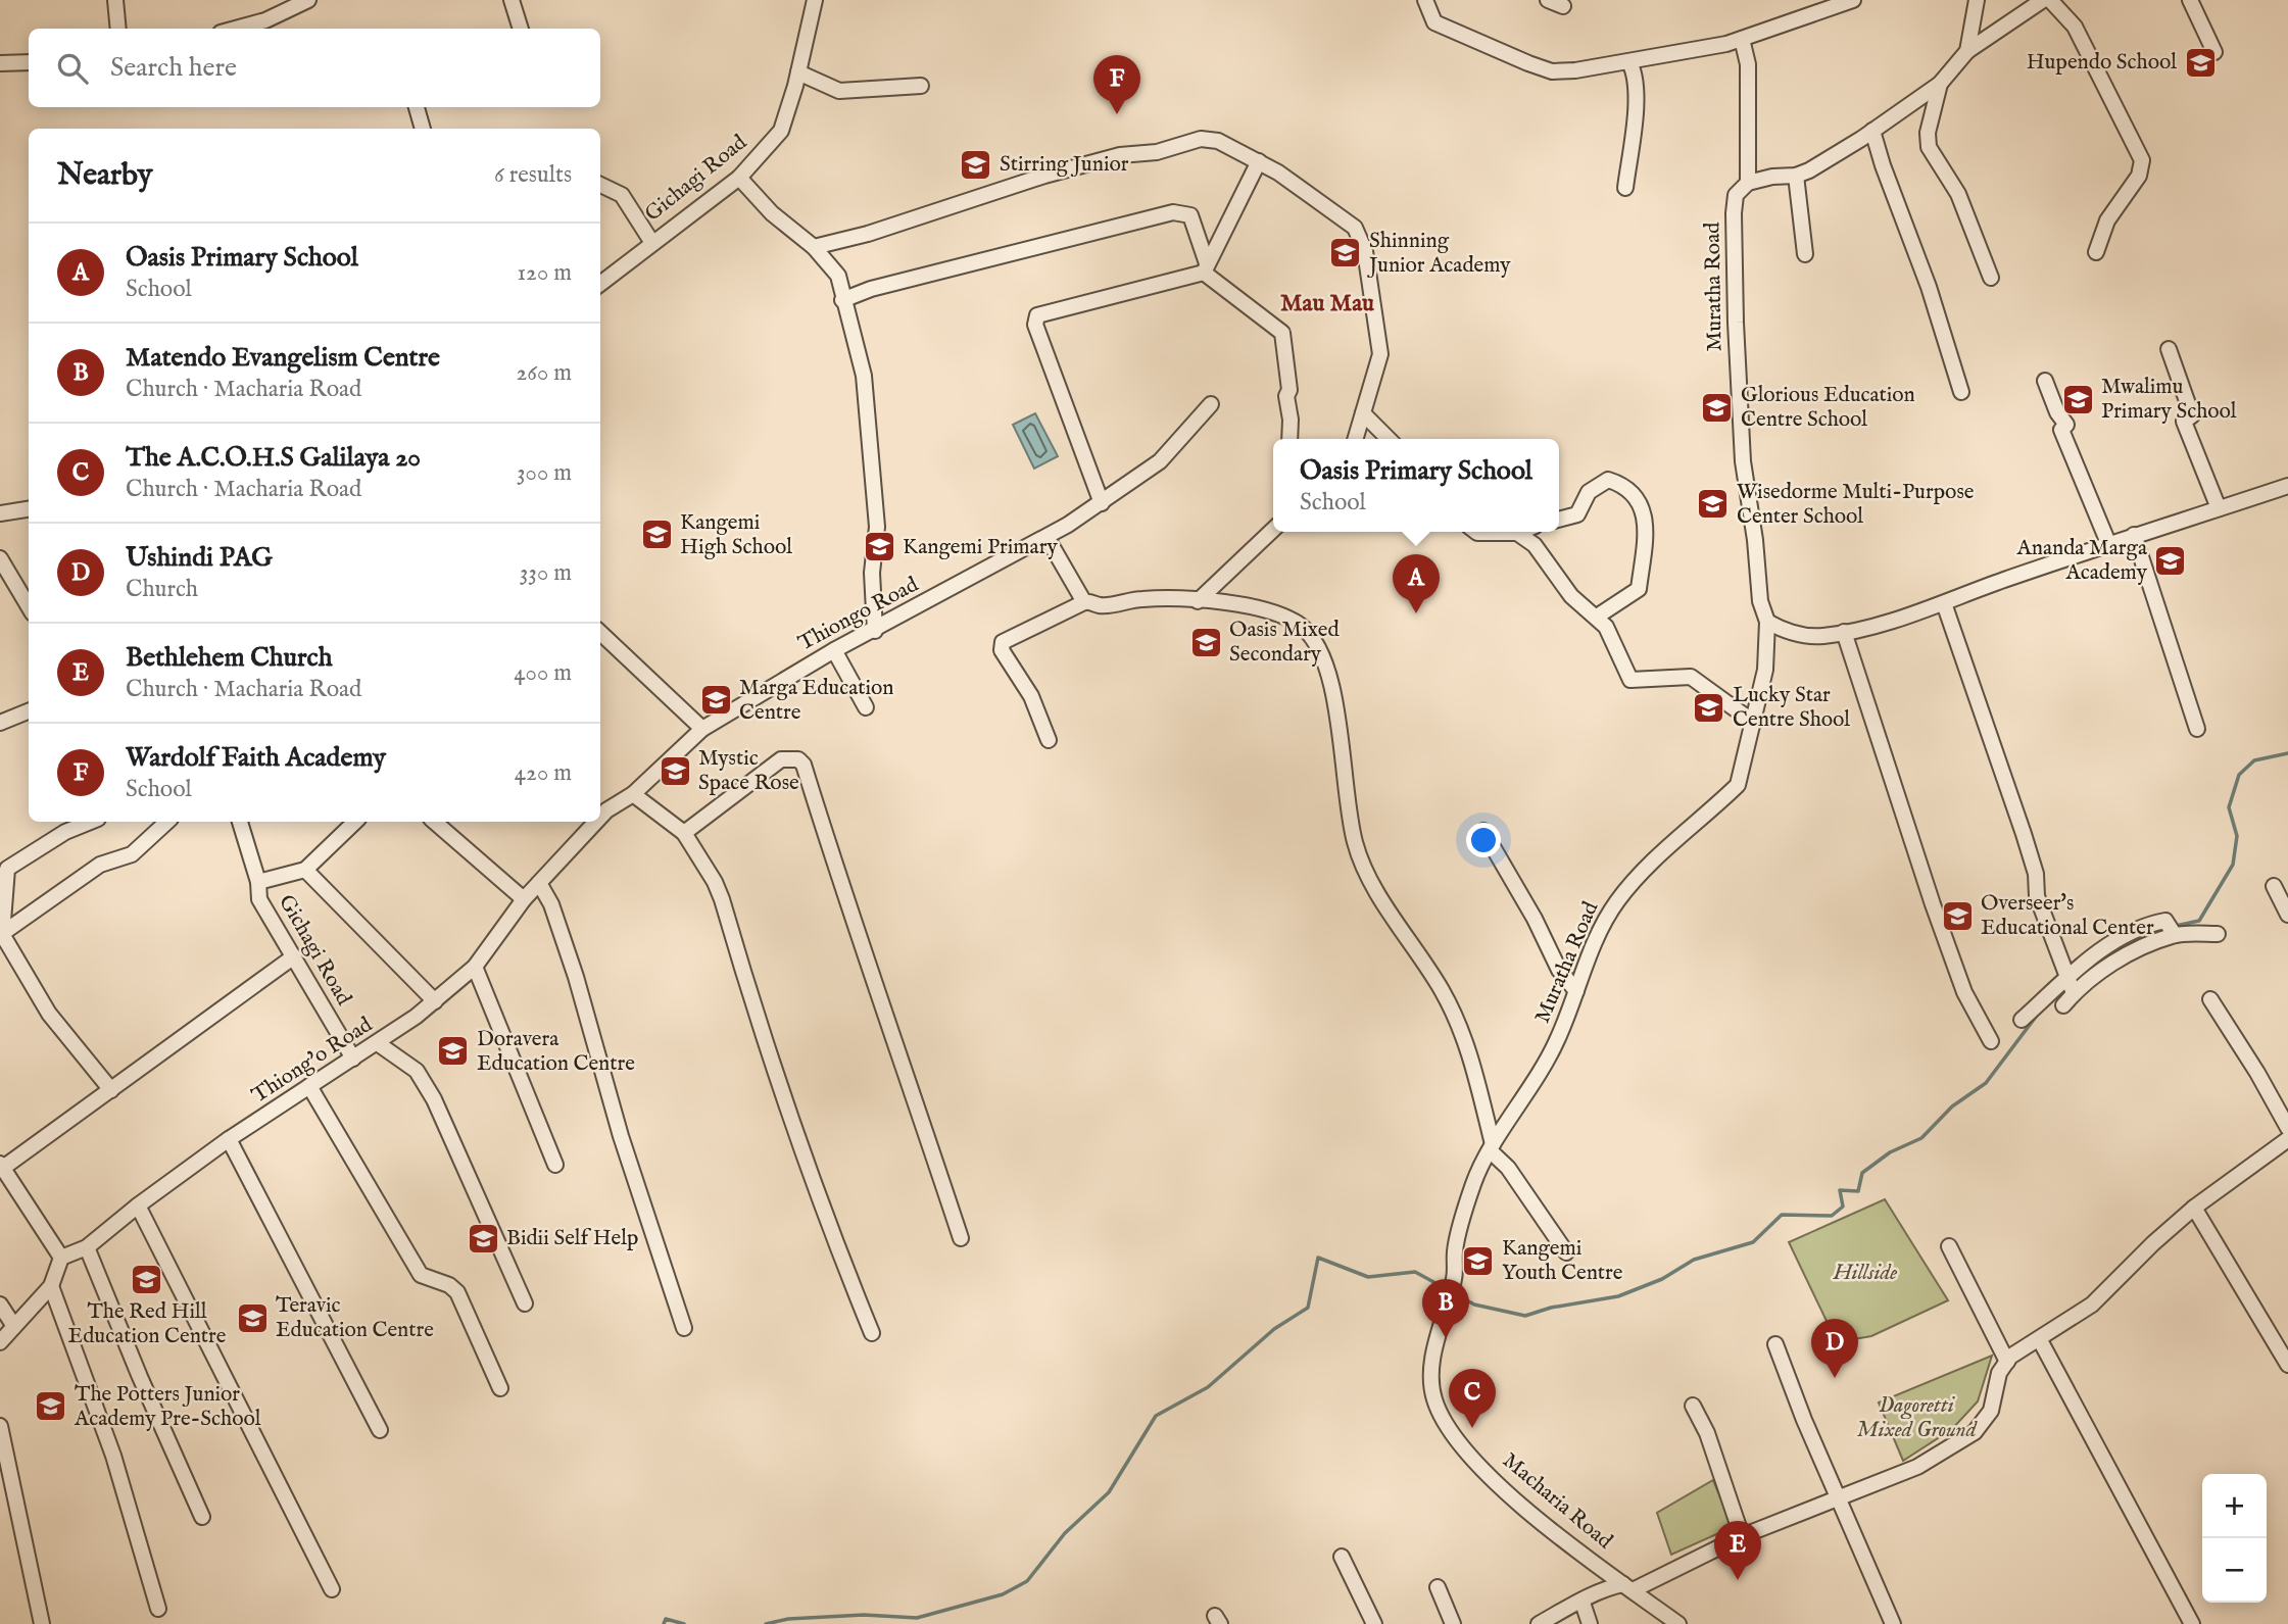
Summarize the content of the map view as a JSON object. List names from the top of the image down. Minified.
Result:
{"streets":{"street":["Gichagi Road","Muratha Road","Thiongo Road","Thiong'o Road","Macharia Road"]},"crossings":[["Gichagi Road","Thiong'o Road"],["Muratha Road","Macharia Road"],["Thiongo Road","Thiong'o Road"]],"districts":["Mau Mau"],"parks":["Hillside","Dagoretti Mixed Ground"],"places":{"school or university":["Hupendo School","Stirring Junior","Shinning Junior Academy","Mwalimu Primary School","Glorious Education Centre School","Wisedorme Multi-Purpose Center School","Kangemi High School","Kangemi Primary","Ananda Marga Academy","Oasis Mixed Secondary","Marga Education Centre","Lucky Star Centre Shool","Mystic Space Rose","Overseer's Educational Center","Doravera Education Centre","Bidii Self Help","Kangemi Youth Centre","The Red Hill Education Centre","Teravic Education Centre","The Potters Junior Academy Pre-School"]},"page":{"search":"Search here","pins":["F","A","B","D","C","E"],"heading":["Nearby","6 results"],"list":[{"mark":"A","name":"Oasis Primary School","note":"School","value":"120 m"},{"mark":"B","name":"Matendo Evangelism Centre","note":"Church · Macharia Road","value":"260 m"},{"mark":"C","name":"The A.C.O.H.S Galilaya 20","note":"Church · Macharia Road","value":"300 m"},{"mark":"D","name":"Ushindi PAG","note":"Church","value":"330 m"},{"mark":"E","name":"Bethlehem Church","note":"Church · Macharia Road","value":"400 m"},{"mark":"F","name":"Wardolf Faith Academy","note":"School","value":"420 m"}],"popup":["Oasis Primary School","School"],"map_buttons":["+","−"]}}
